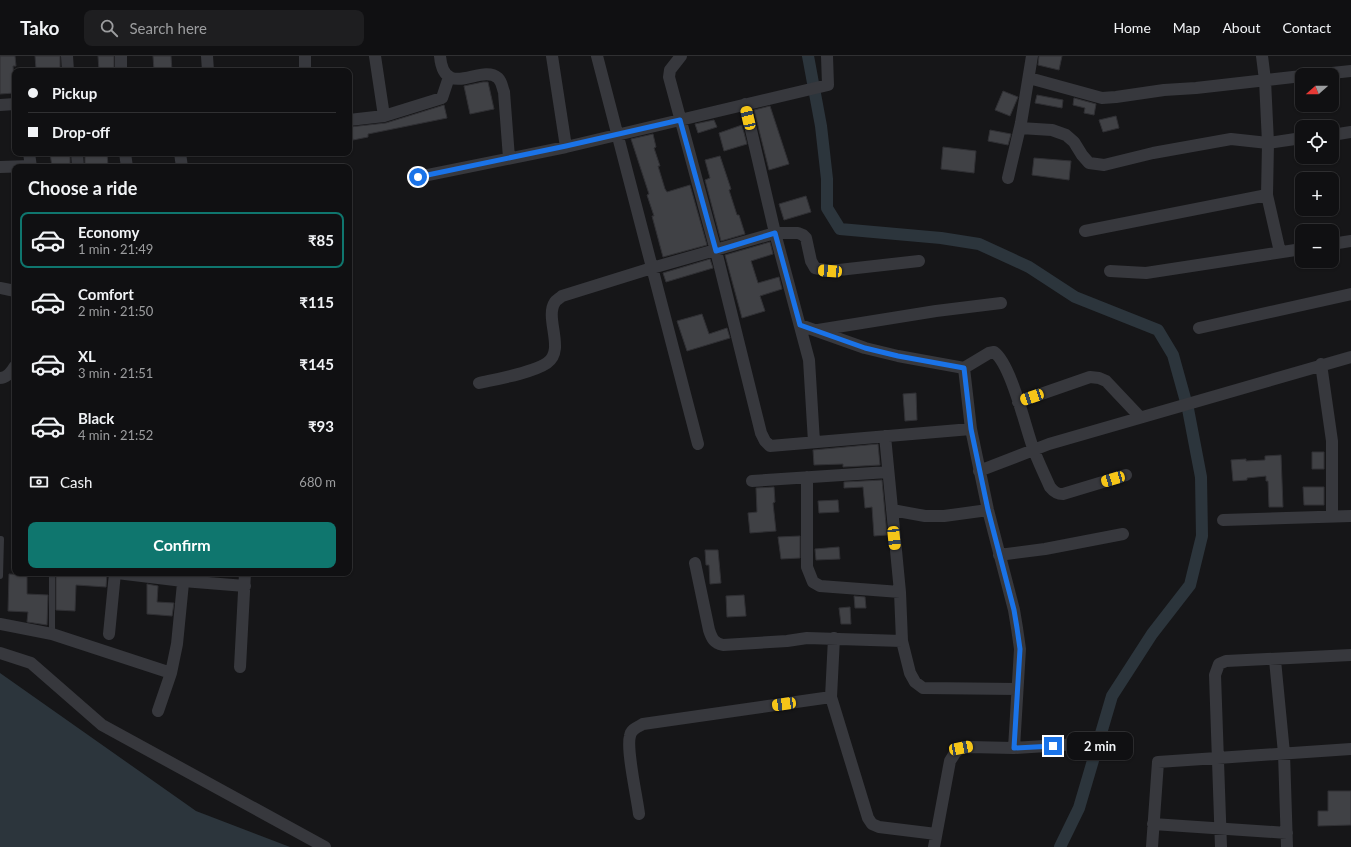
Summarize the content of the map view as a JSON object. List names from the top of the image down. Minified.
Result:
{"north":"left","page":{"header":"Tako","search":"Search here","nav":["Home","Map","About","Contact"],"map_buttons":["+","−"],"banner":["Pickup","Drop-off"],"heading":"Choose a ride","list":[{"name":"Economy","note":"1 min · 21:49","value":"₹85"},{"name":"Comfort","note":"2 min · 21:50","value":"₹115"},{"name":"XL","note":"3 min · 21:51","value":"₹145"},{"name":"Black","note":"4 min · 21:52","value":"₹93"}],"pay":["Cash","680 m"],"buttons":"Confirm","bubble":"2 min"}}
